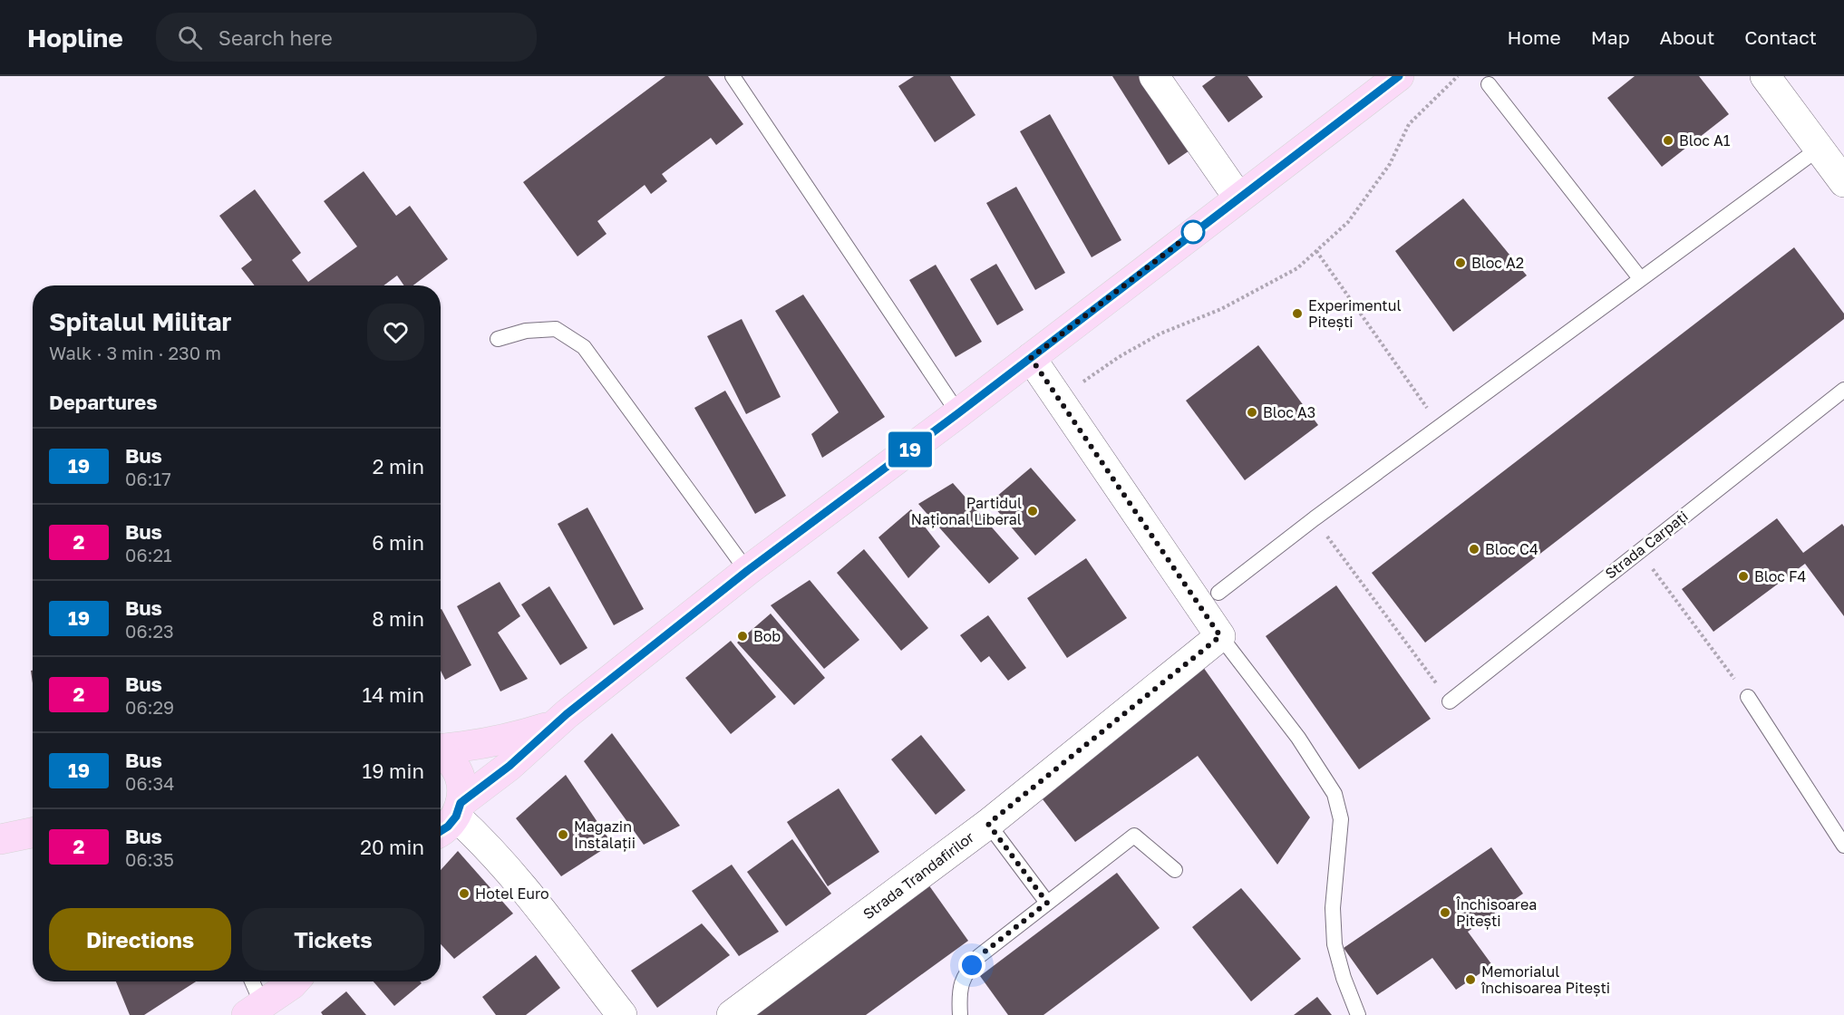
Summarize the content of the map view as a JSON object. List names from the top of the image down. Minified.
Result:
{"streets":{"street":["Strada Trandafirilor"],"lane":["Strada Carpați"]},"places":["Bloc A1","Bloc A2","Experimentul Pitești","Bloc A3","Partidul Național Liberal","Bloc C4","Bloc F4","Bob","Magazin Instalații","Hotel Euro","Închisoarea Pitești","Memorialul închisoarea Pitești"],"lines":["bus line 19"],"page":{"header":"Hopline","search":"Search here","nav":["Home","Map","About","Contact"],"on_map":"19","heading":[["Spitalul Militar","Walk · 3 min · 230 m"],"Departures"],"list":[{"mark":"19","name":"Bus","note":"06:17","value":"2 min"},{"mark":"2","name":"Bus","note":"06:21","value":"6 min"},{"mark":"19","name":"Bus","note":"06:23","value":"8 min"},{"mark":"2","name":"Bus","note":"06:29","value":"14 min"},{"mark":"19","name":"Bus","note":"06:34","value":"19 min"},{"mark":"2","name":"Bus","note":"06:35","value":"20 min"}],"buttons":["Directions","Tickets"]}}
